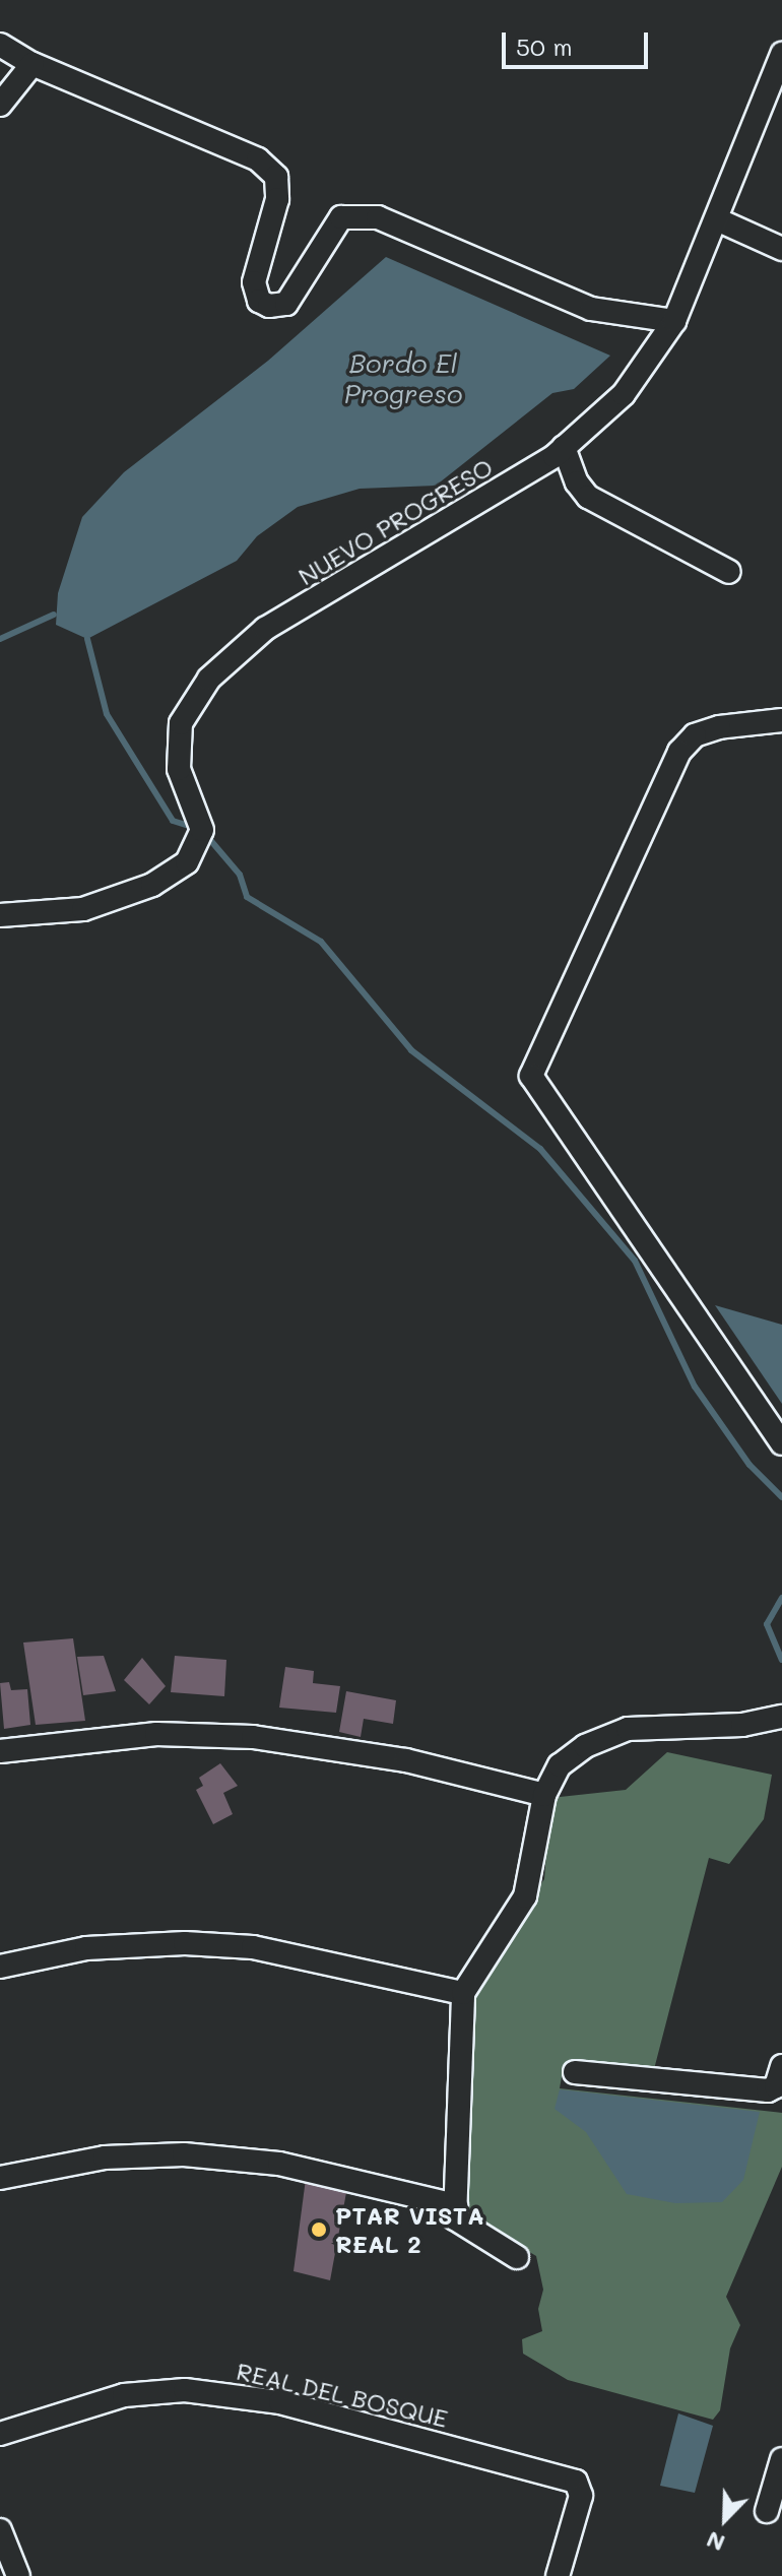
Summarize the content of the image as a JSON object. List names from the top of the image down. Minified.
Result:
{"streets":{"street":["NUEVO PROGRESO","REAL DEL BOSQUE"]},"water":["Bordo El Progreso"],"places":["PTAR VISTA REAL 2"],"scale_bar":"50 m","north":"bottom left"}
